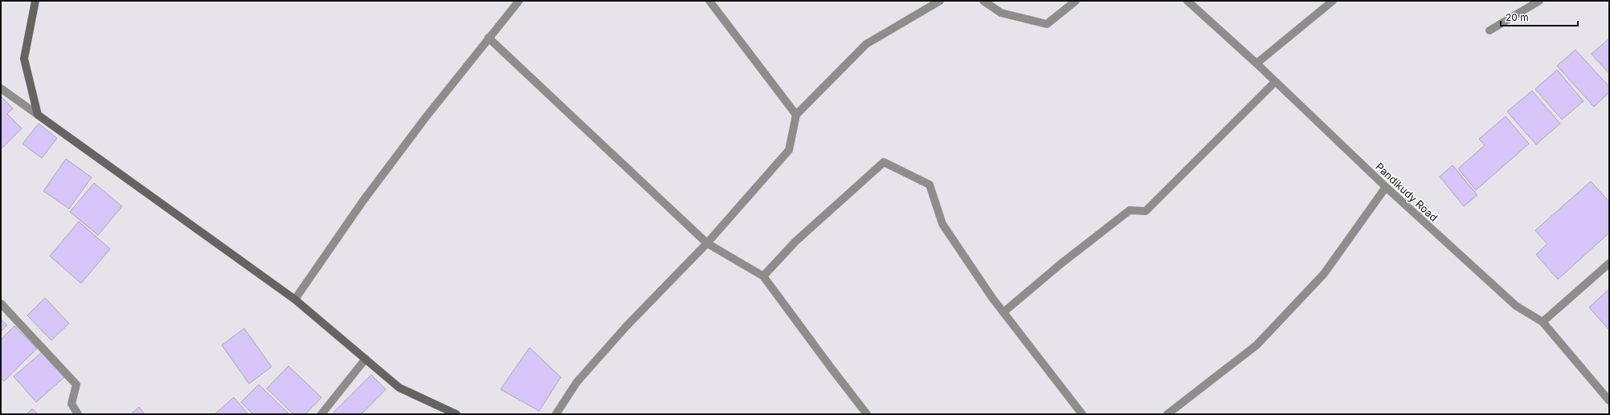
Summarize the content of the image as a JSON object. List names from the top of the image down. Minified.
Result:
{"streets":{"street":["Pandikudy Road"]},"scale_bar":"20 m"}
